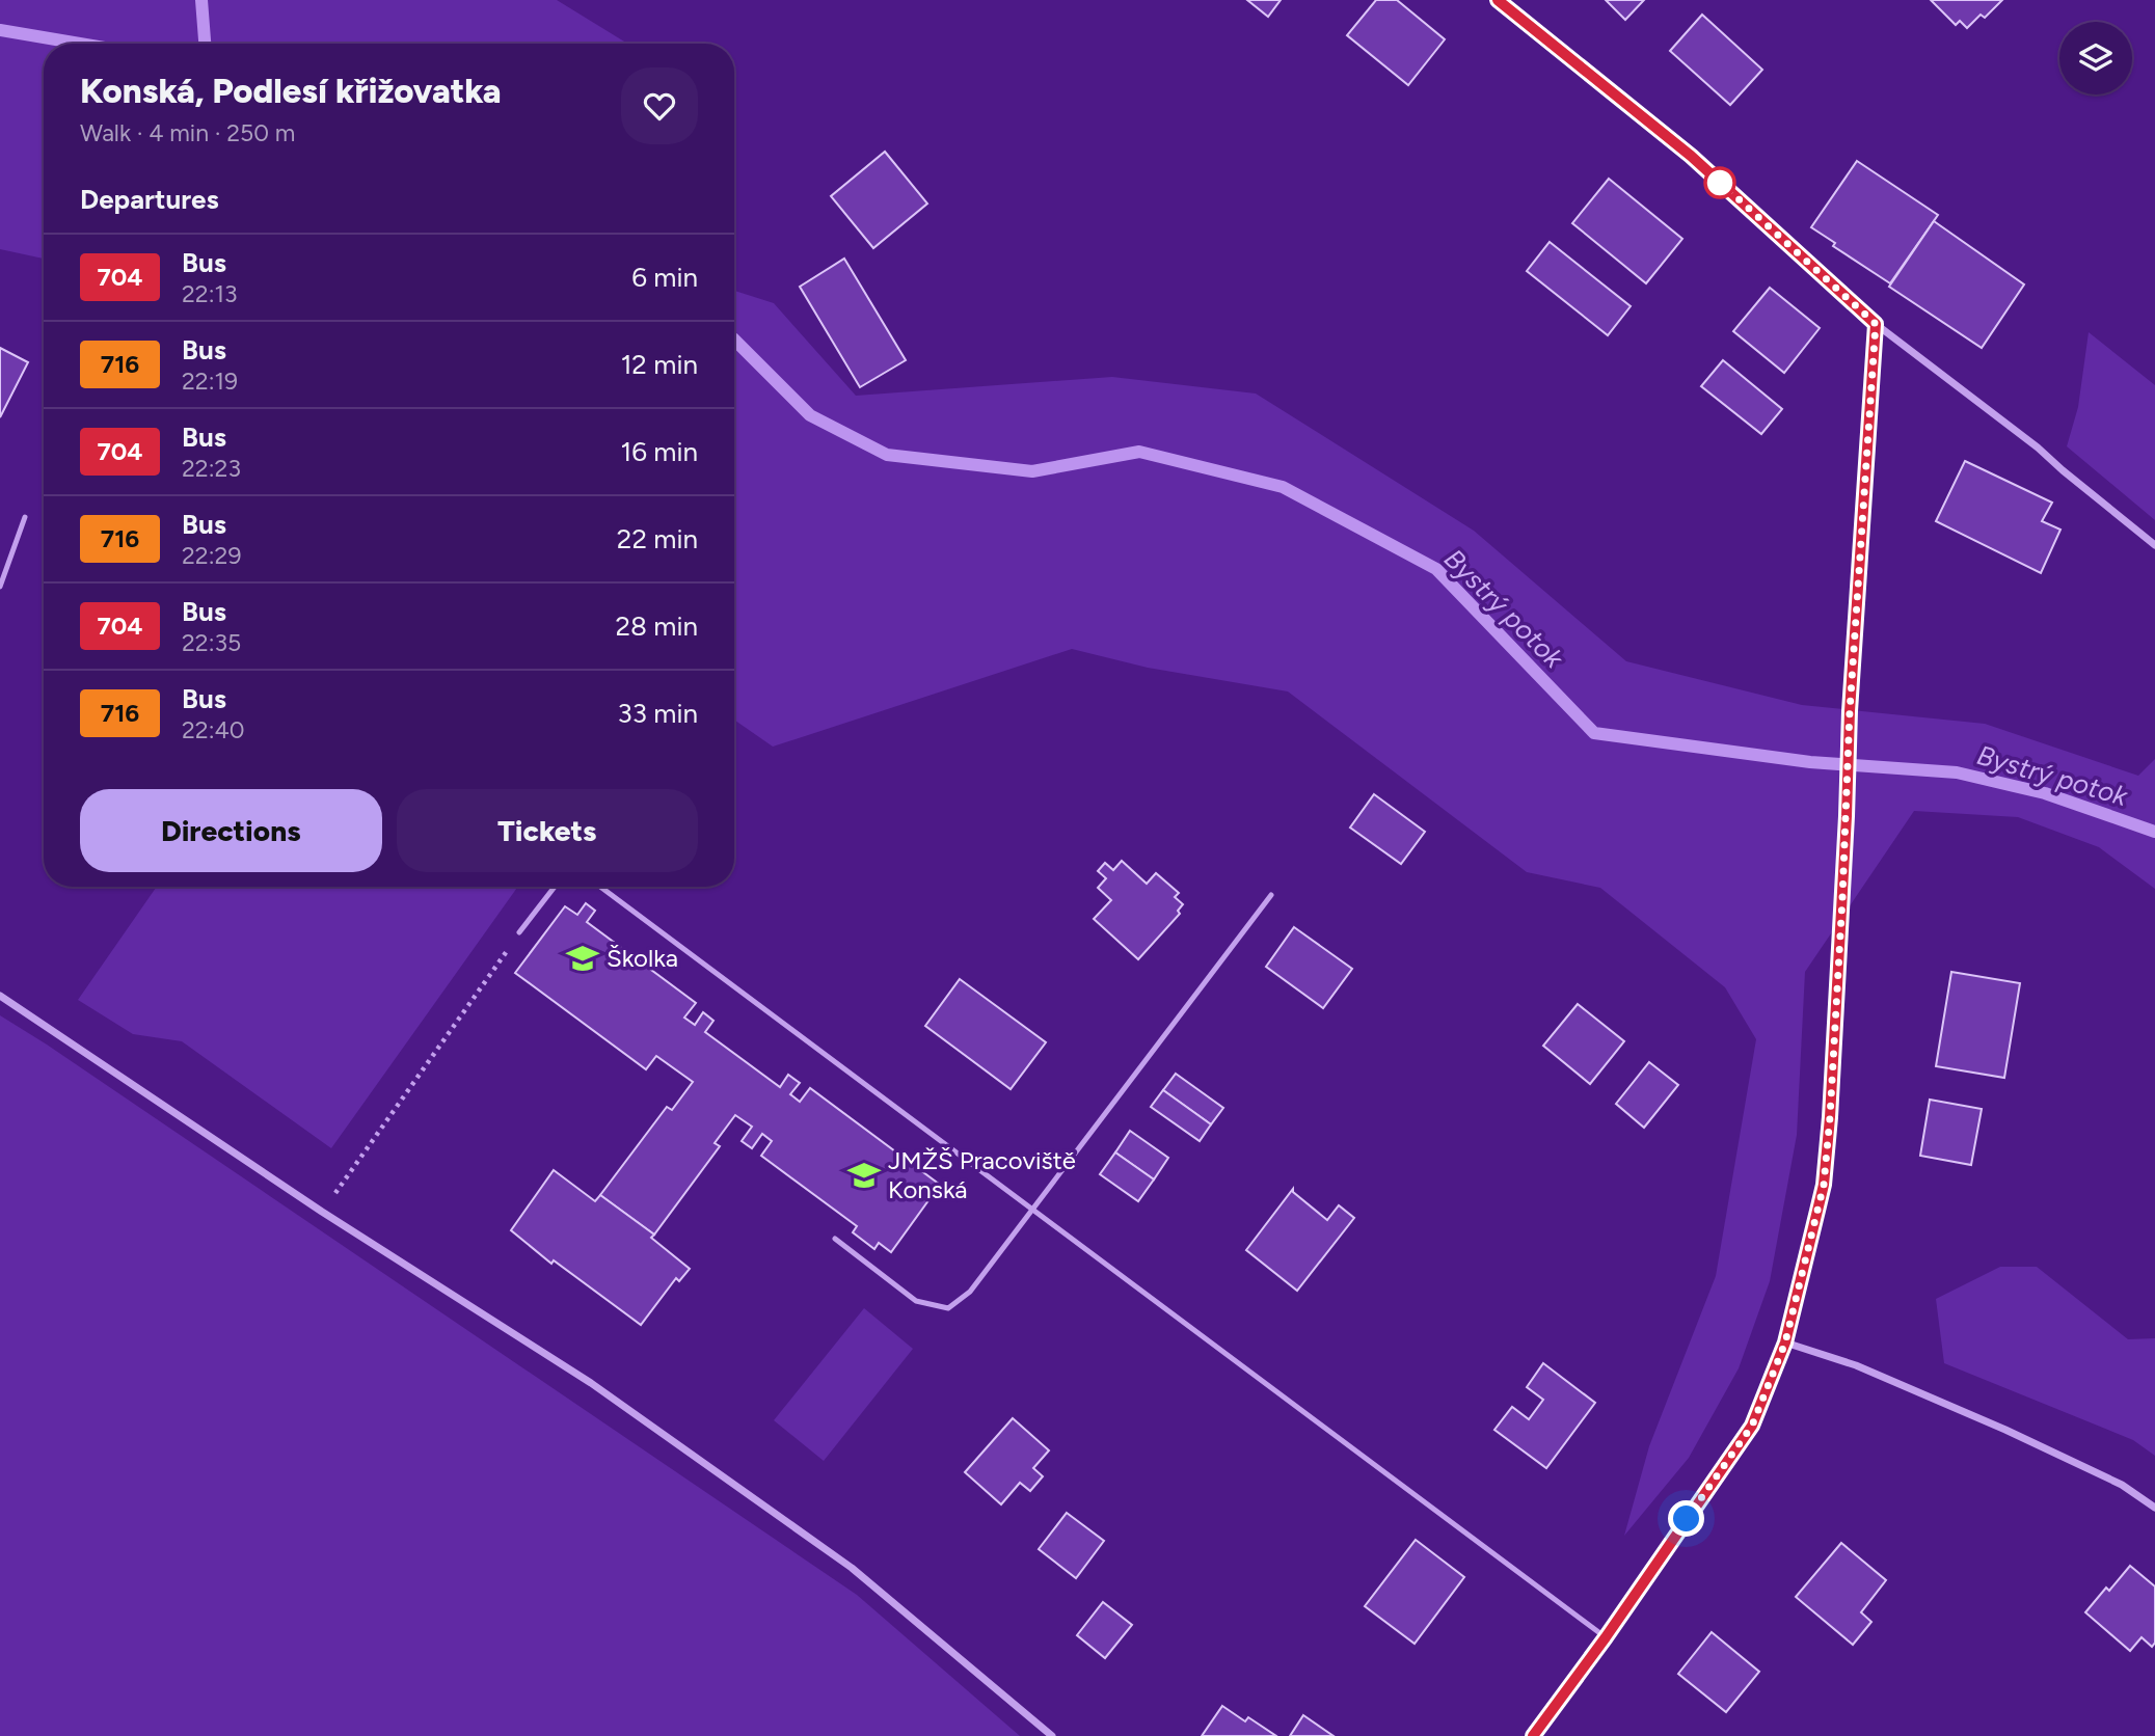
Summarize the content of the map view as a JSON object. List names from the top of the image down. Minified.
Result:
{"water":["Bystrý potok"],"places":{"school or university":["Školka","JMŽŠ Pracoviště Konská"]},"lines":["bus line 704"],"page":{"heading":[["Konská, Podlesí křižovatka","Walk · 4 min · 250 m"],"Departures"],"list":[{"mark":"704","name":"Bus","note":"22:13","value":"6 min"},{"mark":"716","name":"Bus","note":"22:19","value":"12 min"},{"mark":"704","name":"Bus","note":"22:23","value":"16 min"},{"mark":"716","name":"Bus","note":"22:29","value":"22 min"},{"mark":"704","name":"Bus","note":"22:35","value":"28 min"},{"mark":"716","name":"Bus","note":"22:40","value":"33 min"}],"buttons":["Directions","Tickets"]}}
